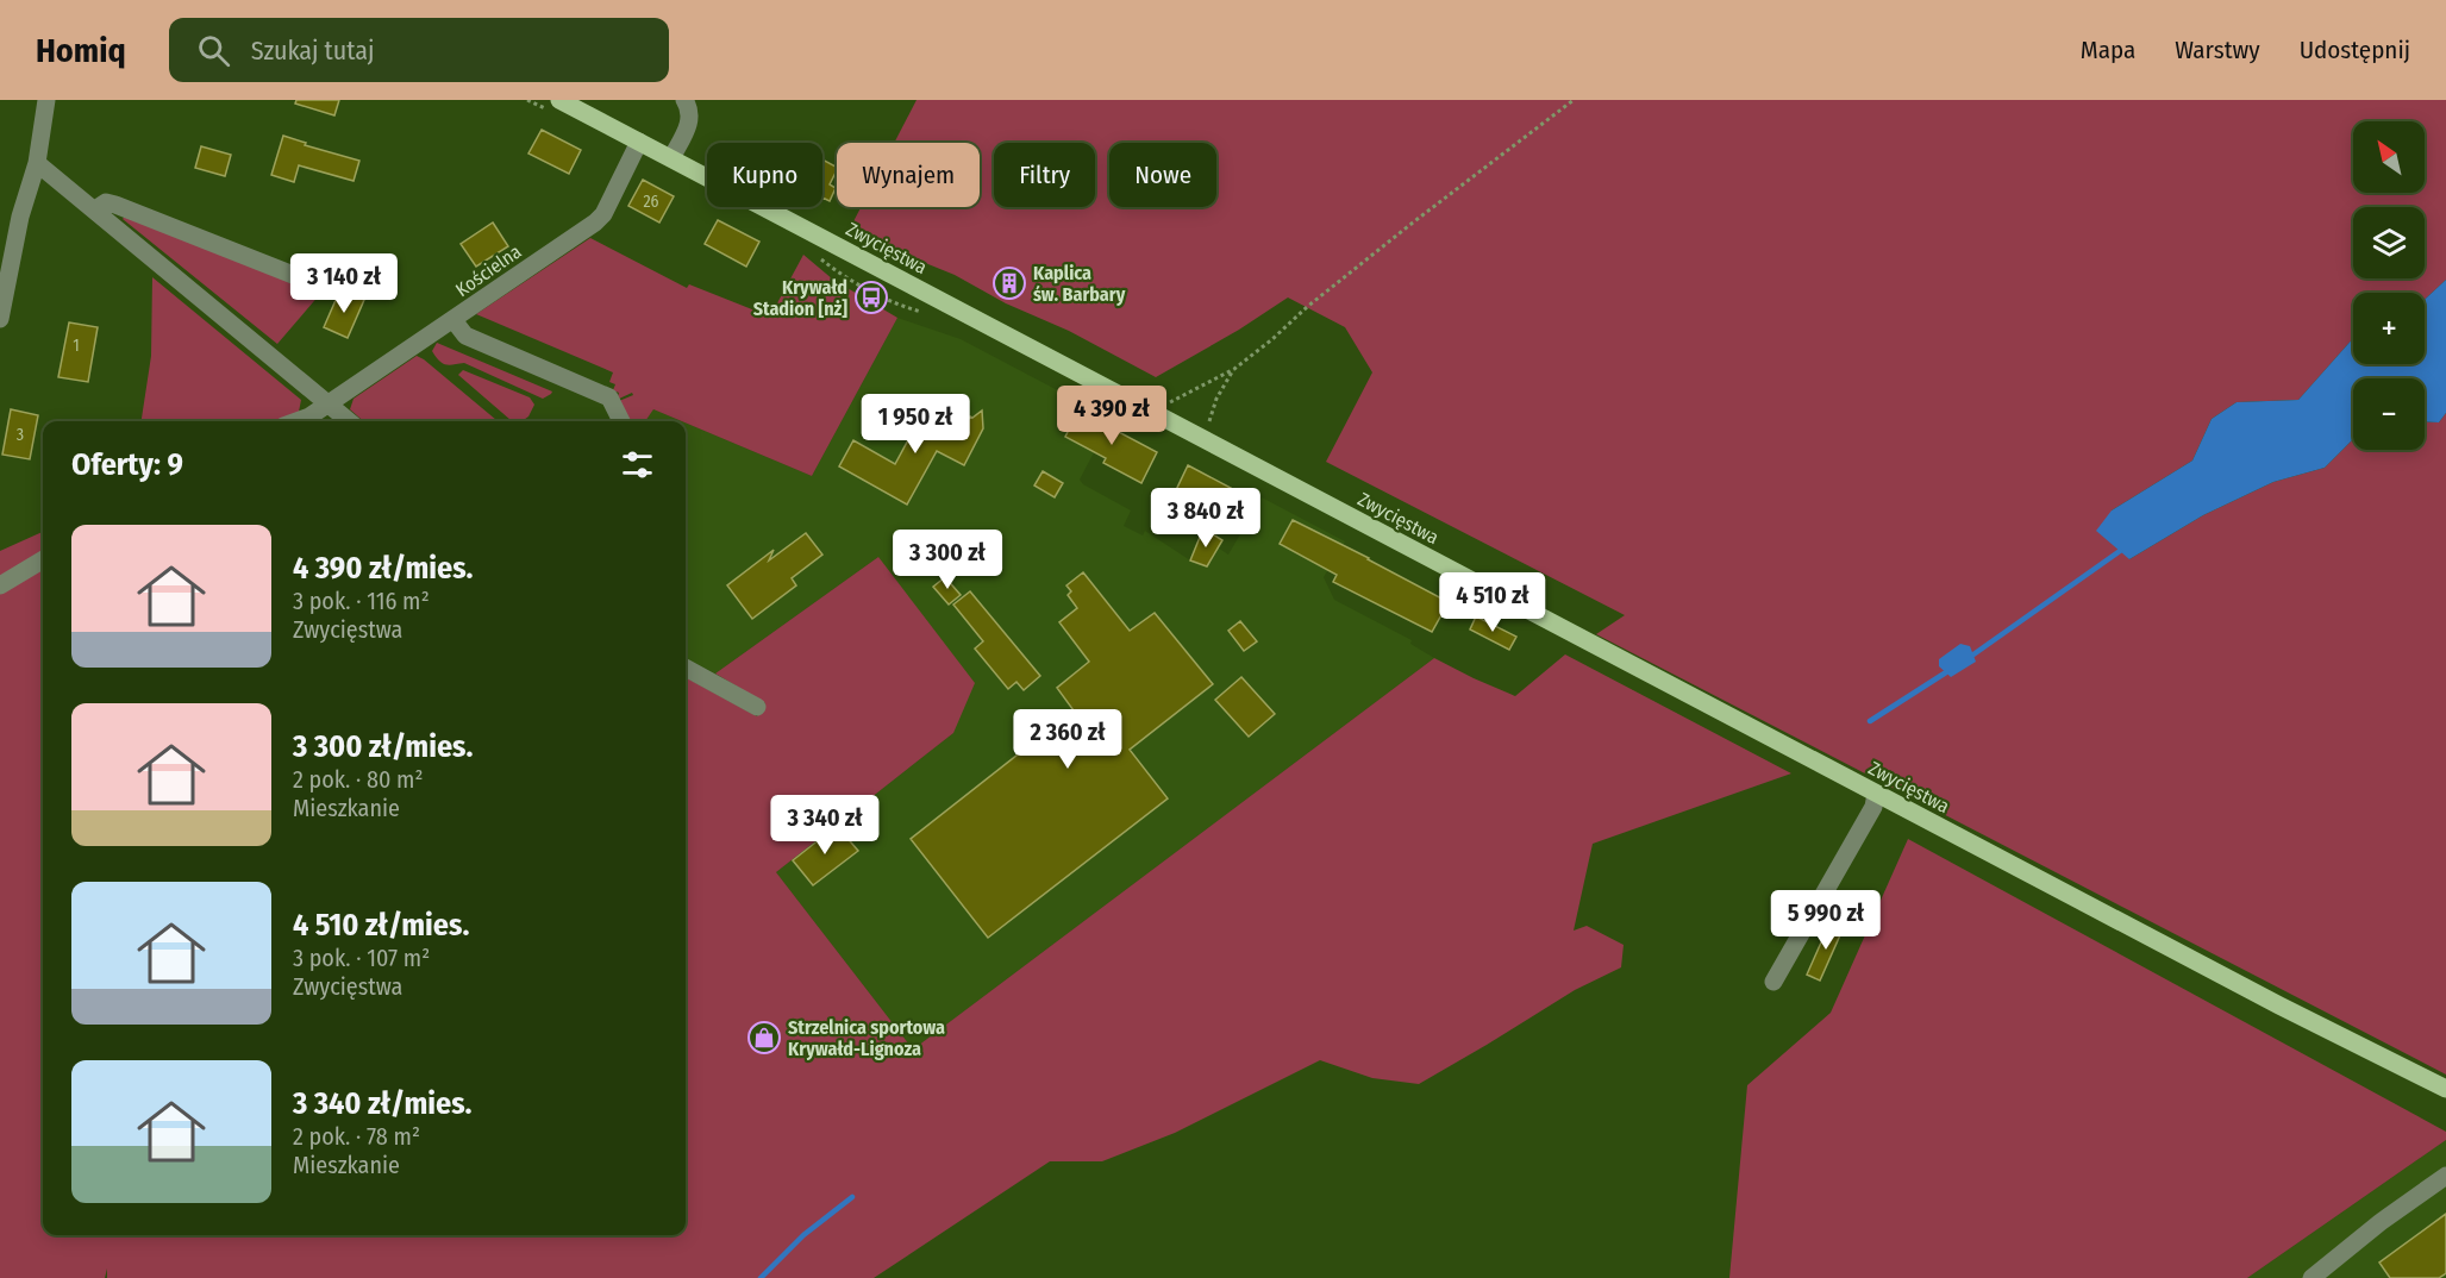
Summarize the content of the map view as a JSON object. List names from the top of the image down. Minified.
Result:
{"streets":{"main road":["Zwycięstwa"],"street":["Kościelna"]},"crossings":[["Zwycięstwa","Kościelna"]],"places":{"building":["Kaplica św. Barbary"],"bus stop":["Krywałd Stadion [nż]"],"shop":["Strzelnica sportowa Krywałd-Lignoza"]},"house_numbers":["26","1","3"],"north":"top left","page":{"header":"Homiq","search":"Szukaj tutaj","nav":["Mapa","Warstwy","Udostępnij"],"map_buttons":["+","−"],"chip":["Kupno","Wynajem","Filtry","Nowe"],"price":["3 140 zł","4 390 zł","1 950 zł","3 840 zł","3 300 zł","4 510 zł","2 360 zł","3 340 zł","5 990 zł"],"heading":"Oferty: 9","list":[{"name":"4 390 zł/mies.","note":"3 pok. · 116 m² · Zwycięstwa"},{"name":"3 300 zł/mies.","note":"2 pok. · 80 m² · Mieszkanie"},{"name":"4 510 zł/mies.","note":"3 pok. · 107 m² · Zwycięstwa"},{"name":"3 340 zł/mies.","note":"2 pok. · 78 m² · Mieszkanie"}]}}
